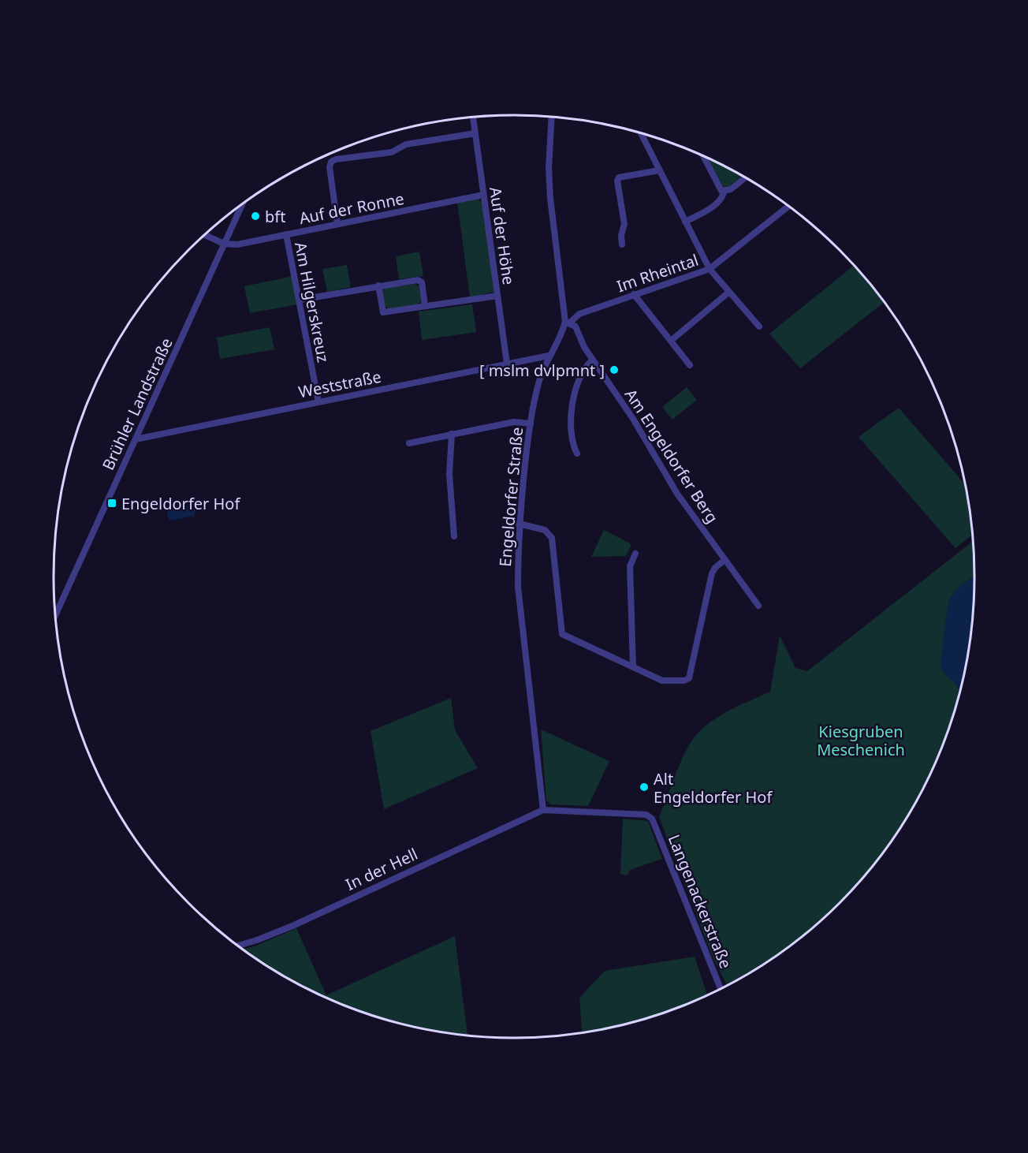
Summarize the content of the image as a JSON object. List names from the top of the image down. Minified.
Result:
{"streets":{"street":["Auf der Ronne","Auf der Höhe","Im Rheintal","Am Hilgerskreuz","Weststraße","Brühler Landstraße","Am Engeldorfer Berg","Engeldorfer Straße","In der Hell","Langenackerstraße"]},"crossings":[["Auf der Ronne","Auf der Höhe"],["Auf der Ronne","Am Hilgerskreuz"],["Auf der Ronne","Brühler Landstraße"],["Auf der Höhe","Weststraße"],["Im Rheintal","Am Engeldorfer Berg"],["Im Rheintal","Engeldorfer Straße"],["Am Hilgerskreuz","Weststraße"],["Weststraße","Brühler Landstraße"],["Weststraße","Engeldorfer Straße"],["Am Engeldorfer Berg","Engeldorfer Straße"],["Engeldorfer Straße","In der Hell"],["Engeldorfer Straße","Langenackerstraße"],["In der Hell","Langenackerstraße"]],"parks":["Kiesgruben Meschenich"],"places":{"other":["bft","[ mslm dvlpmnt ]","Alt Engeldorfer Hof"],"transit":["Engeldorfer Hof"]}}
